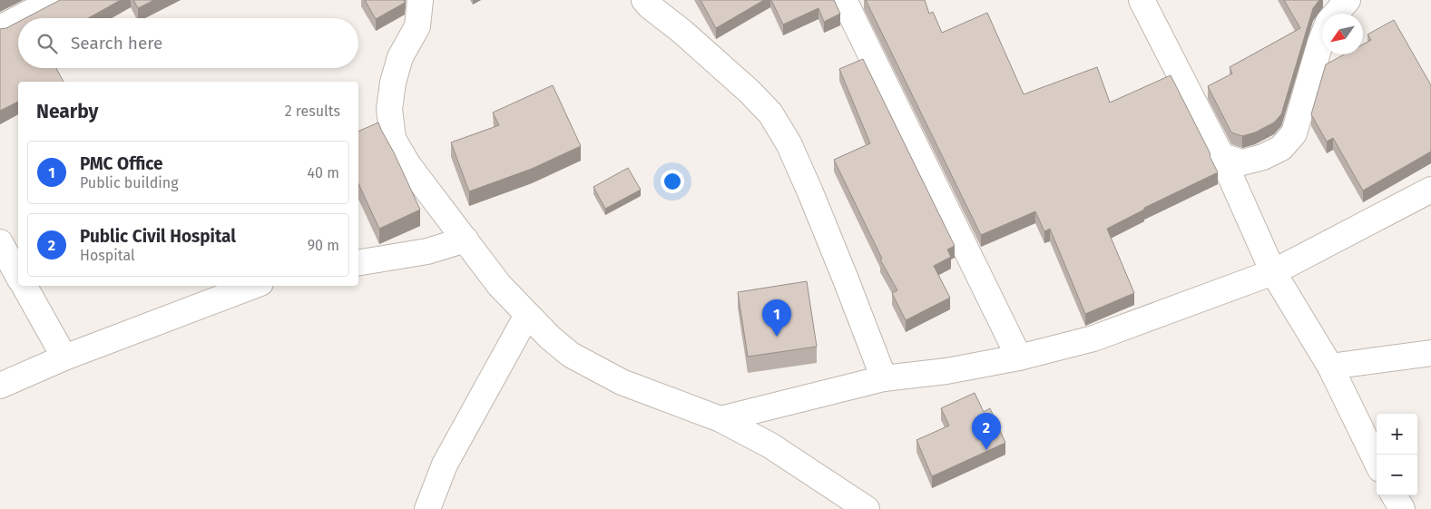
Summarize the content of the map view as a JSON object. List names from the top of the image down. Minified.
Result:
{"north":"bottom left","page":{"search":"Search here","heading":["Nearby","2 results"],"list":[{"mark":"1","name":"PMC Office","note":"Public building","value":"40 m"},{"mark":"2","name":"Public Civil Hospital","note":"Hospital","value":"90 m"}],"pins":["1","2"],"map_buttons":["+","−"]}}
